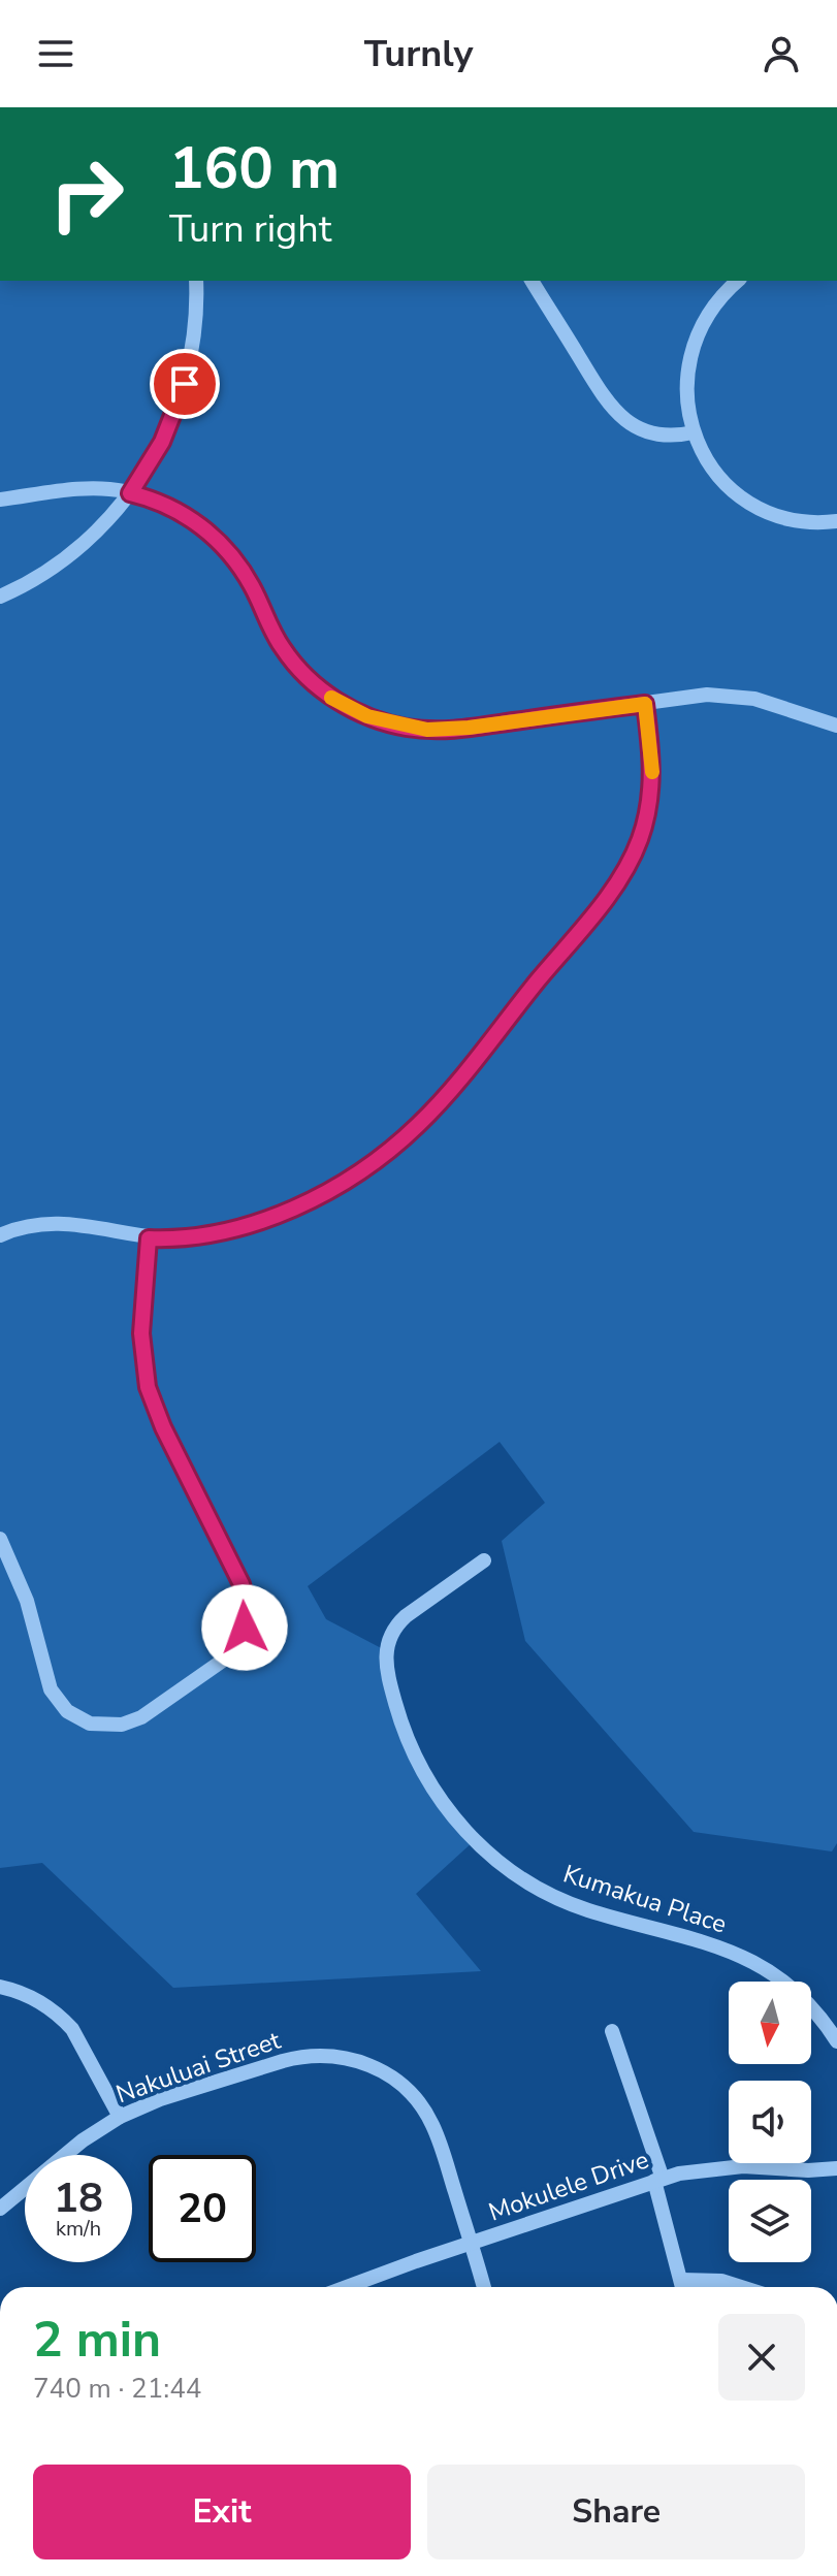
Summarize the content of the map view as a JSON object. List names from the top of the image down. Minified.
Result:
{"streets":{"street":["Kumakua Place","Nakuluai Street","Mokulele Drive"]},"crossings":[["Nakuluai Street","Mokulele Drive"]],"north":"bottom","page":{"header":"Turnly","turn":["160 m","Turn right"],"speed":"18 km/h","limit":"20","heading":["2 min","740 m · 21:44"],"buttons":["Exit","Share"]}}
